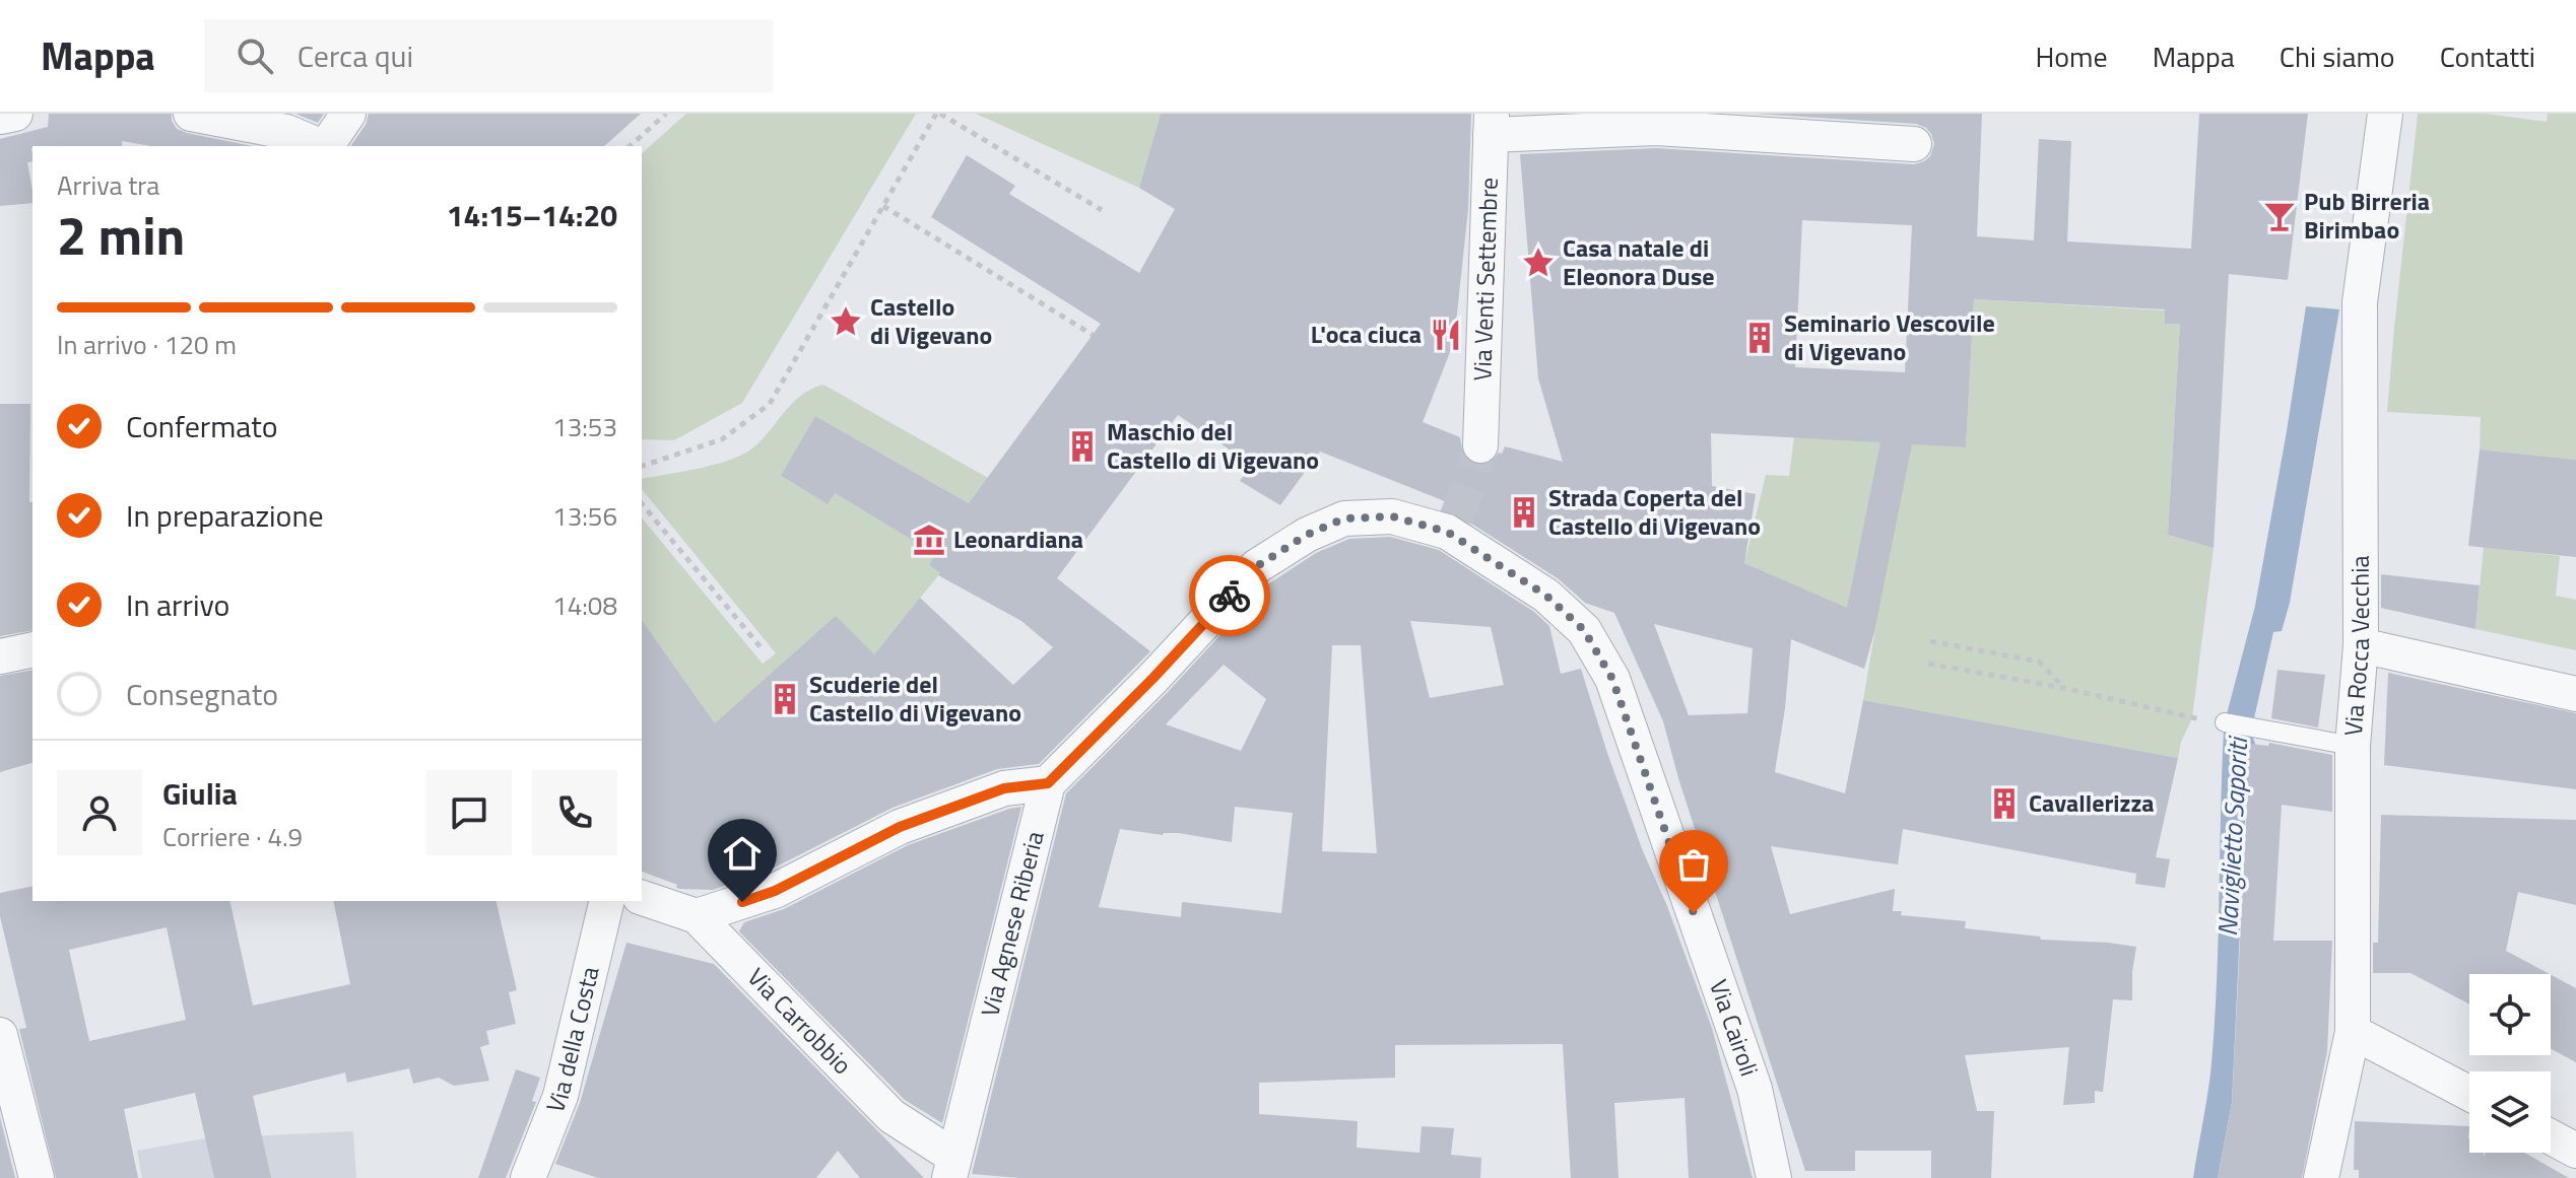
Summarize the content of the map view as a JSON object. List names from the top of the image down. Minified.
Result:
{"streets":{"street":["Via Venti Settembre","Via Rocca Vecchia","Via Agnese Riberia","Via Carrobbio","Via Cairoli","Via della Costa"]},"crossings":[["Via Agnese Riberia","Via Carrobbio"],["Via Agnese Riberia","Via Cairoli"]],"water":["Naviglietto Saporiti"],"places":{"bar":["Pub Birreria Birimbao"],"place":["Casa natale di Eleonora Duse","Castello di Vigevano"],"restaurant":["L'oca ciuca"],"building":["Seminario Vescovile di Vigevano","Maschio del Castello di Vigevano","Strada Coperta del Castello di Vigevano","Scuderie del Castello di Vigevano","Cavallerizza"],"museum":["Leonardiana"]},"page":{"header":"Mappa","search":"Cerca qui","nav":["Home","Mappa","Chi siamo","Contatti"],"heading":["2 min","Arriva tra","14:15–14:20"],"panel":["Giulia","Corriere · 4.9"],"bar":"In arrivo · 120 m","list":[["Confermato","13:53"],["In preparazione","13:56"],["In arrivo","14:08"],"Consegnato"]}}
